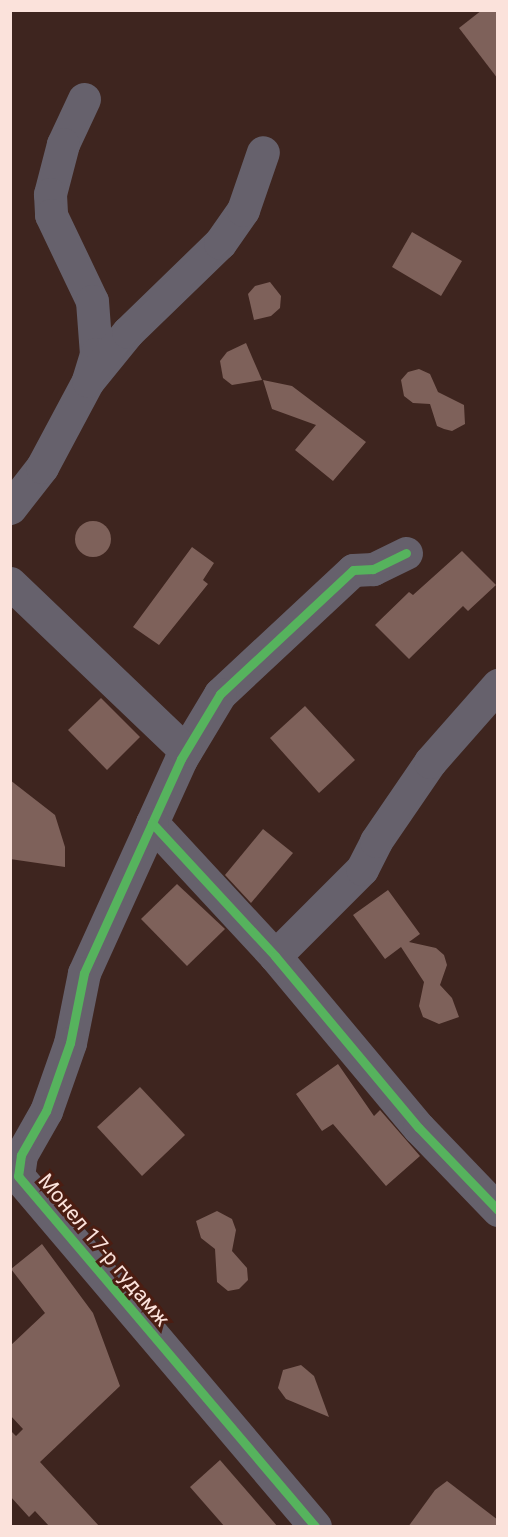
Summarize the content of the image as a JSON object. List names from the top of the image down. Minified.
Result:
{"streets":{"street":["Монел 17-р гудамж"]}}
